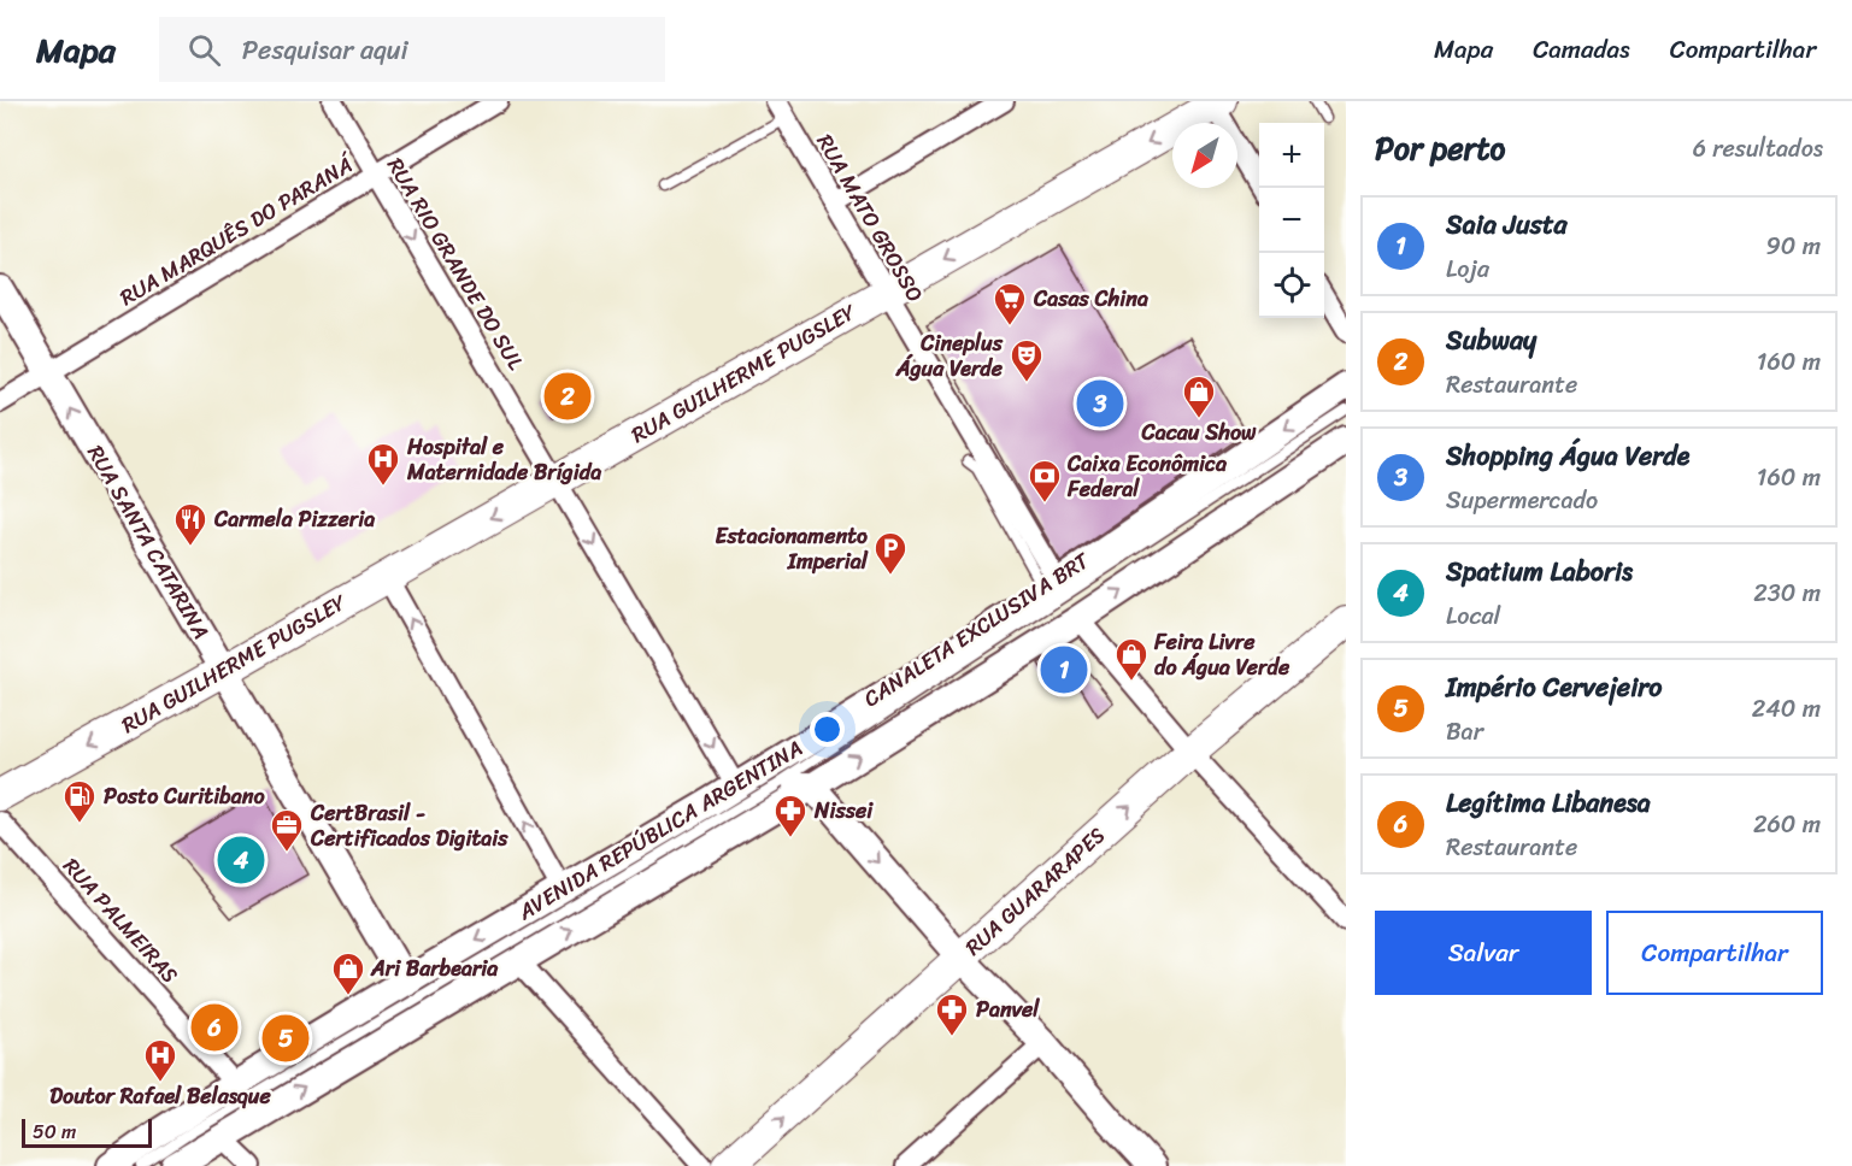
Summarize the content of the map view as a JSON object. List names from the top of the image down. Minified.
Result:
{"streets":{"main road":["RUA GUILHERME PUGSLEY","RUA GUARARAPES"],"street":["RUA MATO GROSSO","RUA MARQUÊS DO PARANÁ","RUA RIO GRANDE DO SUL","RUA SANTA CATARINA","AVENIDA REPÚBLICA ARGENTINA","RUA PALMEIRAS"],"lane":["CANALETA EXCLUSIVA BRT"]},"crossings":[["RUA MATO GROSSO","RUA GUILHERME PUGSLEY"],["RUA MATO GROSSO","AVENIDA REPÚBLICA ARGENTINA"],["RUA MARQUÊS DO PARANÁ","RUA RIO GRANDE DO SUL"],["RUA MARQUÊS DO PARANÁ","RUA SANTA CATARINA"],["RUA RIO GRANDE DO SUL","RUA GUILHERME PUGSLEY"],["RUA RIO GRANDE DO SUL","AVENIDA REPÚBLICA ARGENTINA"],["RUA GUILHERME PUGSLEY","RUA SANTA CATARINA"],["RUA SANTA CATARINA","AVENIDA REPÚBLICA ARGENTINA"],["AVENIDA REPÚBLICA ARGENTINA","RUA PALMEIRAS"]],"one_way":["RUA RIO GRANDE DO SUL","RUA GUILHERME PUGSLEY","RUA SANTA CATARINA","RUA GUARARAPES"],"places":{"supermarket":["Casas China"],"theatre":["Cineplus Água Verde"],"shop":["Cacau Show","Feira Livre do Água Verde","Ari Barbearia"],"hospital":["Hospital e Maternidade Brígida","Doutor Rafael Belasque"],"bank":["Caixa Econômica Federal"],"restaurant":["Carmela Pizzeria"],"parking":["Estacionamento Imperial"],"fuel station":["Posto Curitibano"],"pharmacy":["Nissei","Panvel"],"office":["CertBrasil - Certificados Digitais"]},"scale_bar":"50 m","north":"bottom left","page":{"header":"Mapa","search":"Pesquisar aqui","nav":["Mapa","Camadas","Compartilhar"],"heading":["Por perto","6 resultados"],"map_buttons":["+","−"],"list":[{"mark":"1","name":"Saia Justa","note":"Loja","value":"90 m"},{"mark":"2","name":"Subway","note":"Restaurante","value":"160 m"},{"mark":"3","name":"Shopping Água Verde","note":"Supermercado","value":"160 m"},{"mark":"4","name":"Spatium Laboris","note":"Local","value":"230 m"},{"mark":"5","name":"Império Cervejeiro","note":"Bar","value":"240 m"},{"mark":"6","name":"Legítima Libanesa","note":"Restaurante","value":"260 m"}],"pins":["2","3","1","4","6","5"],"buttons":["Salvar","Compartilhar"],"scale":"50 m"}}
